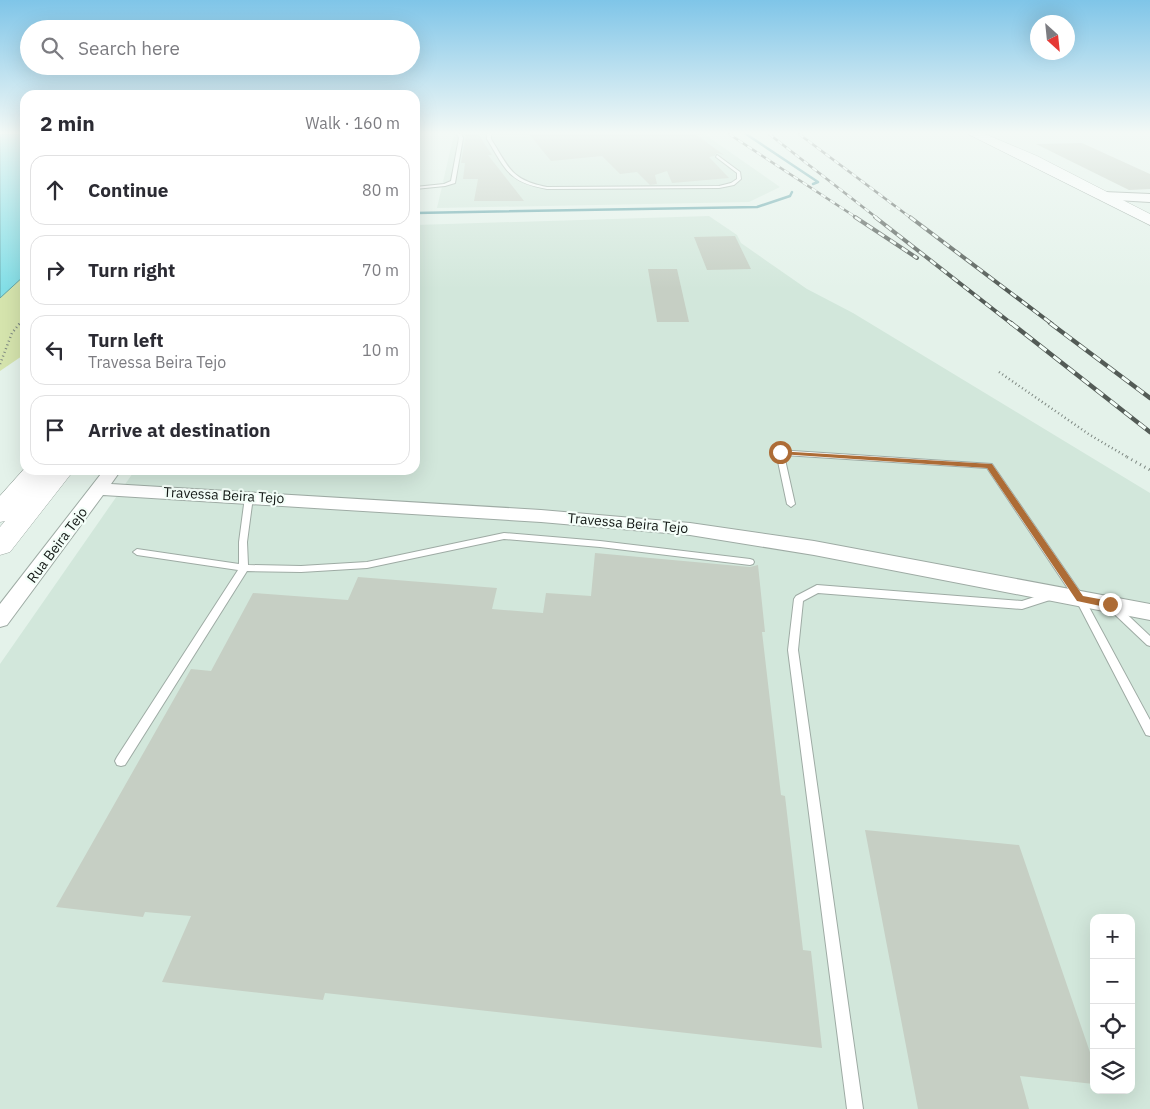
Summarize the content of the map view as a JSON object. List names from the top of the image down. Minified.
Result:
{"streets":{"street":["Travessa Beira Tejo","Rua Beira Tejo"]},"crossings":[["Travessa Beira Tejo","Rua Beira Tejo"]],"north":"bottom right","page":{"search":"Search here","heading":["2 min","Walk · 160 m"],"list":[["Continue","80 m"],["Turn right","70 m"],["Turn left","Travessa Beira Tejo","10 m"],"Arrive at destination"],"map_buttons":["+","−"]}}
